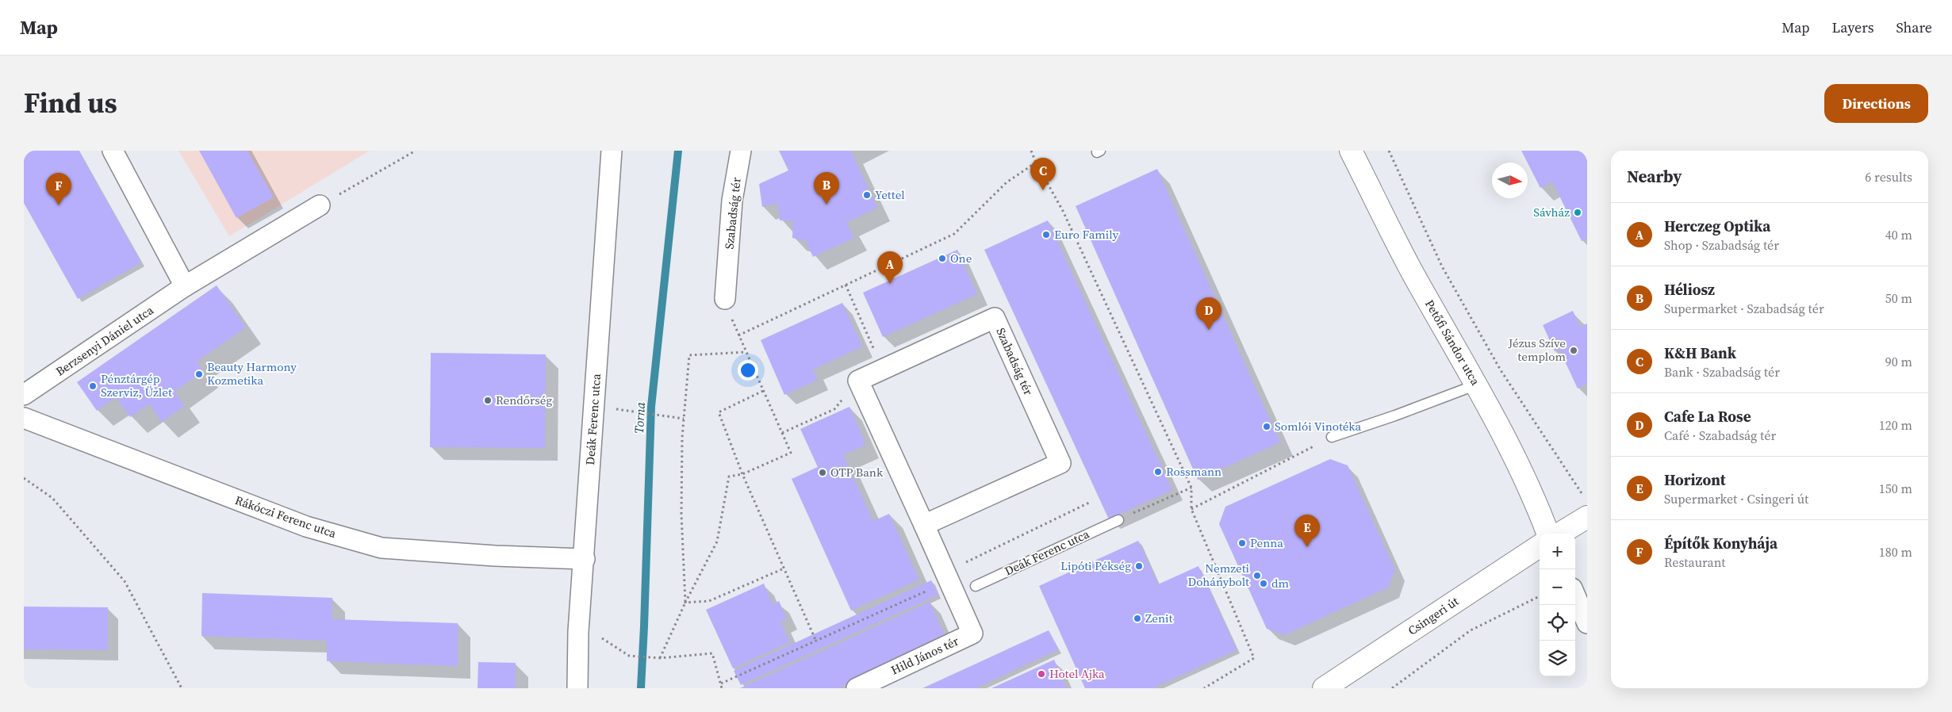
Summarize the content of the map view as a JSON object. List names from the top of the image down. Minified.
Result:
{"streets":{"main road":["Petőfi Sándor utca","Csingeri út"],"street":["Szabadság tér","Berzsenyi Dániel utca","Deák Ferenc utca","Rákóczi Ferenc utca","Hild János tér"]},"crossings":[["Deák Ferenc utca","Rákóczi Ferenc utca"]],"water":["Torna"],"places":["Yettel","Sávház","Euro Family","One","Jézus Szíve templom","Beauty Harmony Kozmetika","Pénztárgép Szerviz, Üzlet","Rendőrség","Somlói Vinotéka","Rossmann","OTP Bank","Penna","Lipóti Pékség","Nemzeti Dohánybolt","dm","Zenit","Hotel Ajka"],"north":"right","page":{"header":"Map","nav":["Map","Layers","Share"],"title":"Find us","buttons":"Directions","heading":["Nearby","6 results"],"pins":["C","B","F","A","D","E"],"list":[{"mark":"A","name":"Herczeg Optika","note":"Shop · Szabadság tér","value":"40 m"},{"mark":"B","name":"Héliosz","note":"Supermarket · Szabadság tér","value":"50 m"},{"mark":"C","name":"K&H Bank","note":"Bank · Szabadság tér","value":"90 m"},{"mark":"D","name":"Cafe La Rose","note":"Café · Szabadság tér","value":"120 m"},{"mark":"E","name":"Horizont","note":"Supermarket · Csingeri út","value":"150 m"},{"mark":"F","name":"Építők Konyhája","note":"Restaurant","value":"180 m"}],"map_buttons":["+","−"]}}
